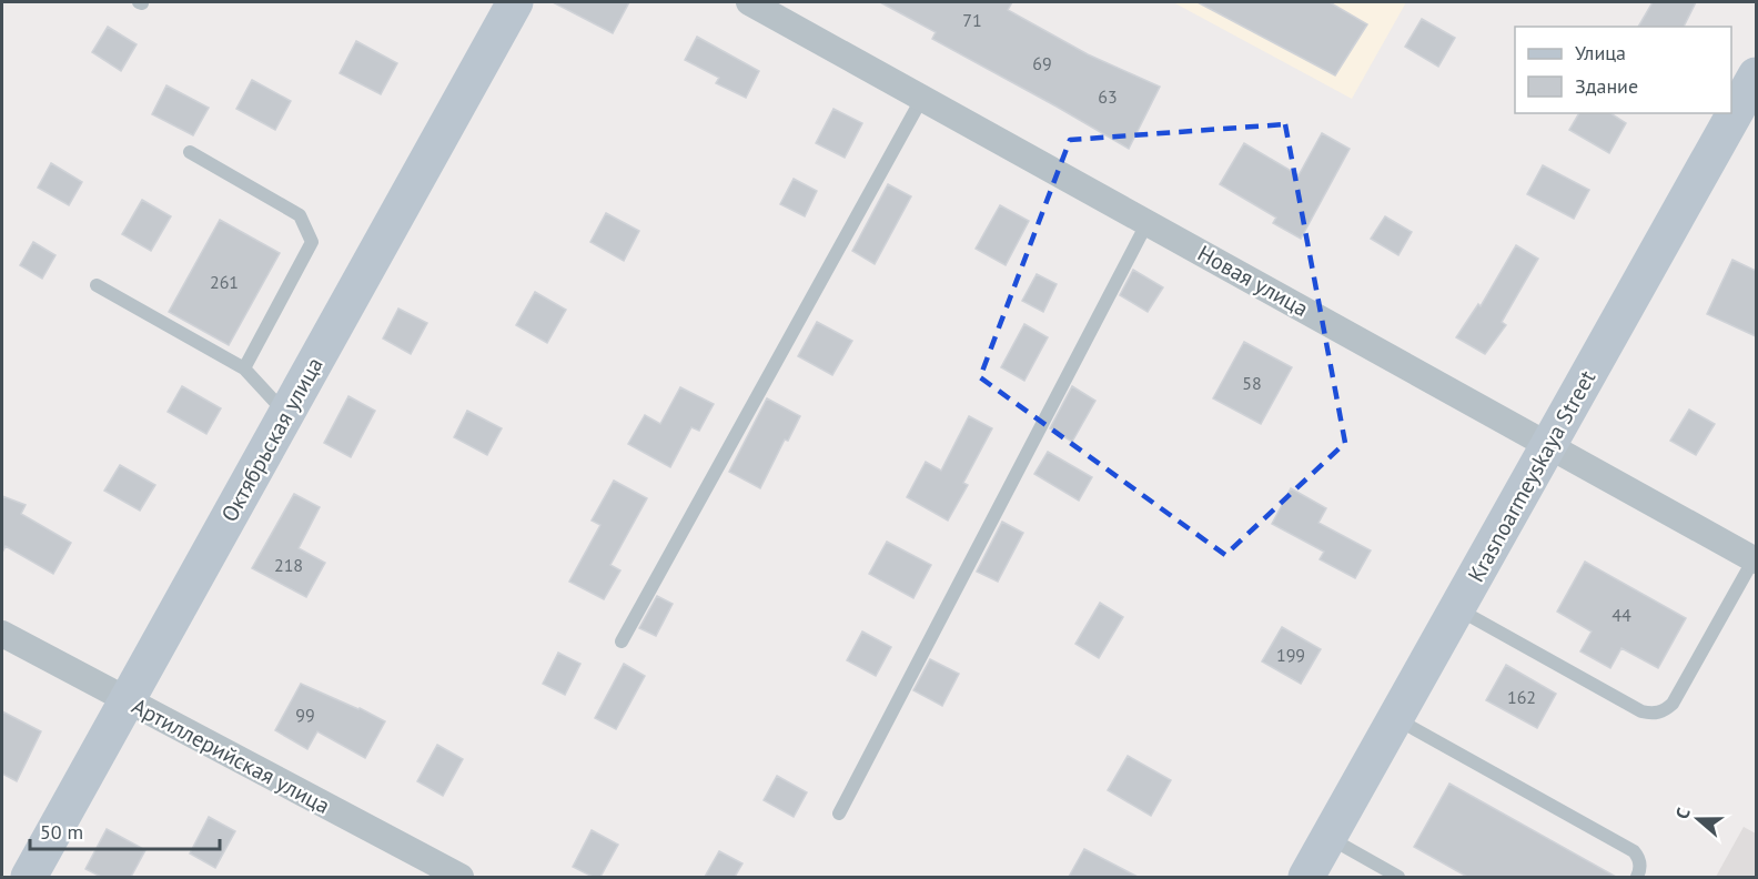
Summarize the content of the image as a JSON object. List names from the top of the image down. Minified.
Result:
{"streets":{"main road":["Октябрьская улица","Krasnoarmeyskaya Street"],"street":["Новая улица","Артиллерийская улица"]},"crossings":[["Новая улица","Krasnoarmeyskaya Street"],["Октябрьская улица","Артиллерийская улица"]],"house_numbers":["71","69","63","261","58","218","44","199","162","99"],"legend":["Улица","Здание"],"scale_bar":"50 m","north":"left"}
